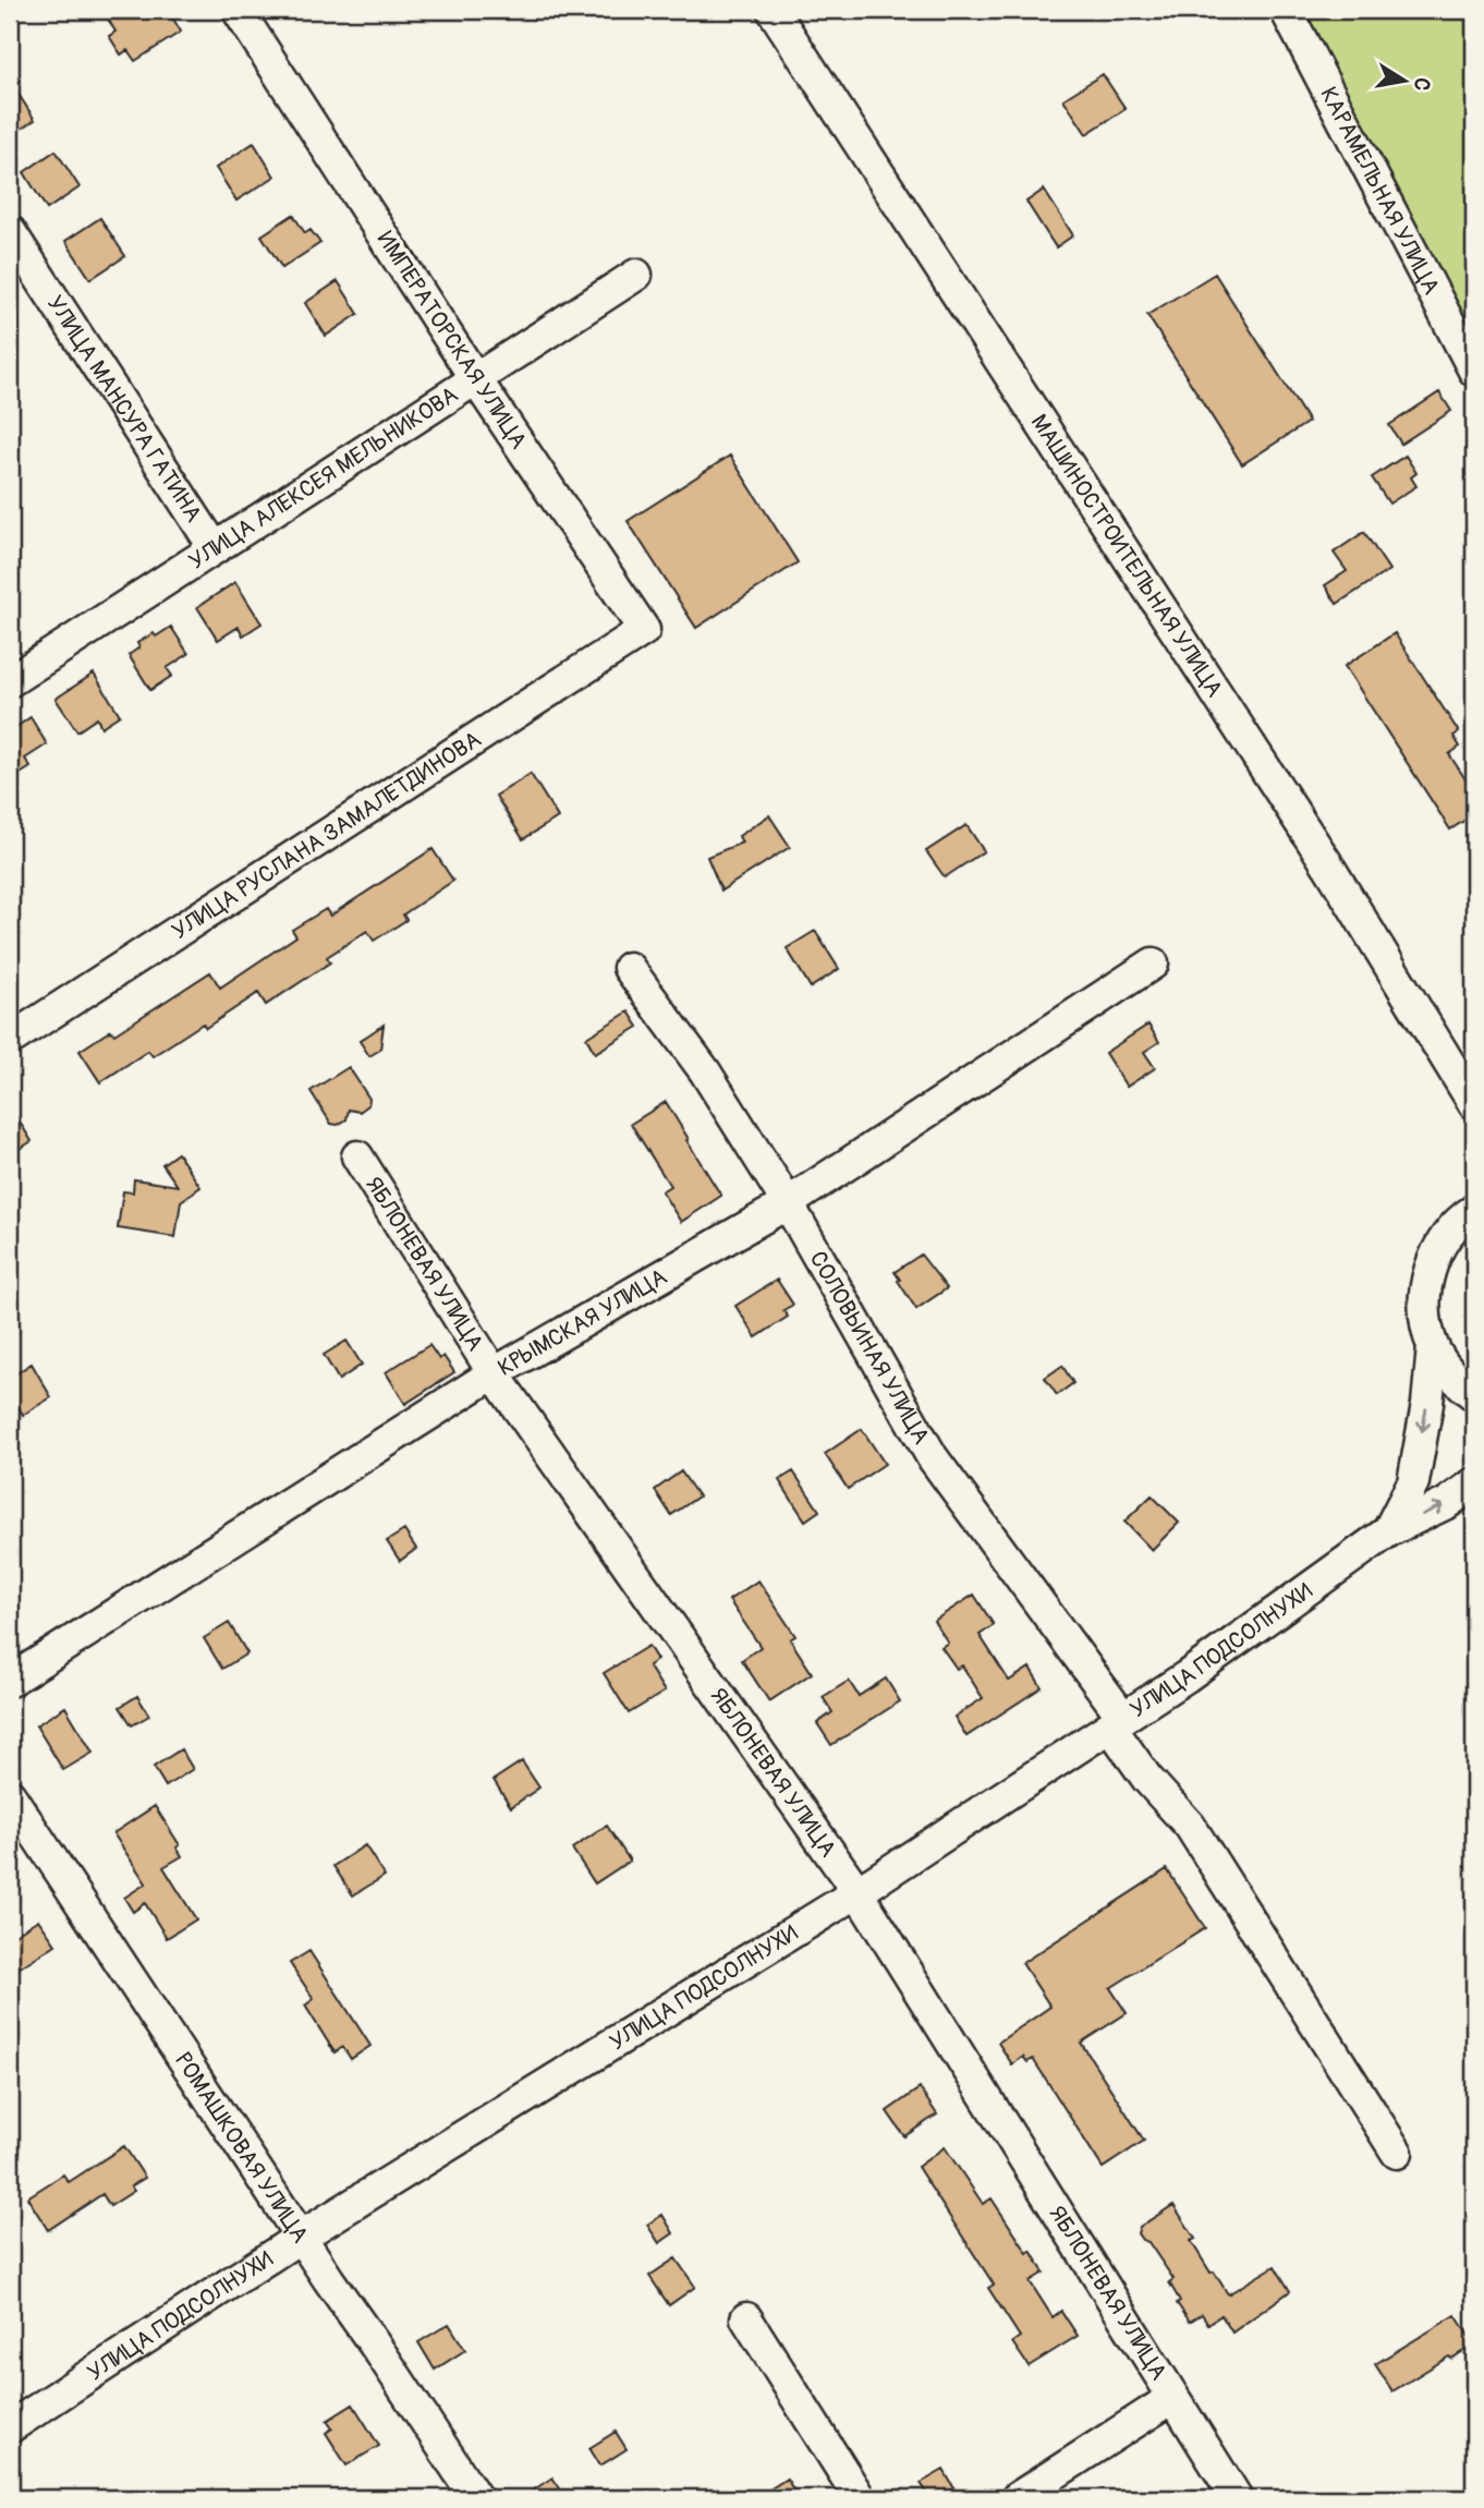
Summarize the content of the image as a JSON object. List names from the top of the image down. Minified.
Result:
{"streets":{"street":["КАРАМЕЛЬНАЯ УЛИЦА","ИМПЕРАТОРСКАЯ УЛИЦА","УЛИЦА МАНСУРА ГАТИНА","УЛИЦА АЛЕКСЕЯ МЕЛЬНИКОВА","МАШИНОСТРОИТЕЛЬНАЯ УЛИЦА","УЛИЦА РУСЛАНА ЗАМАЛЕТДИНОВА","ЯБЛОНЕВАЯ УЛИЦА","КРЫМСКАЯ УЛИЦА","СОЛОВЬИНАЯ УЛИЦА","УЛИЦА ПОДСОЛНУХИ","РОМАШКОВАЯ УЛИЦА"]},"crossings":[["ИМПЕРАТОРСКАЯ УЛИЦА","УЛИЦА АЛЕКСЕЯ МЕЛЬНИКОВА"],["ИМПЕРАТОРСКАЯ УЛИЦА","УЛИЦА РУСЛАНА ЗАМАЛЕТДИНОВА"],["УЛИЦА МАНСУРА ГАТИНА","УЛИЦА АЛЕКСЕЯ МЕЛЬНИКОВА"],["ЯБЛОНЕВАЯ УЛИЦА","КРЫМСКАЯ УЛИЦА"],["ЯБЛОНЕВАЯ УЛИЦА","УЛИЦА ПОДСОЛНУХИ"],["КРЫМСКАЯ УЛИЦА","СОЛОВЬИНАЯ УЛИЦА"],["СОЛОВЬИНАЯ УЛИЦА","УЛИЦА ПОДСОЛНУХИ"],["УЛИЦА ПОДСОЛНУХИ","РОМАШКОВАЯ УЛИЦА"]],"north":"right"}
